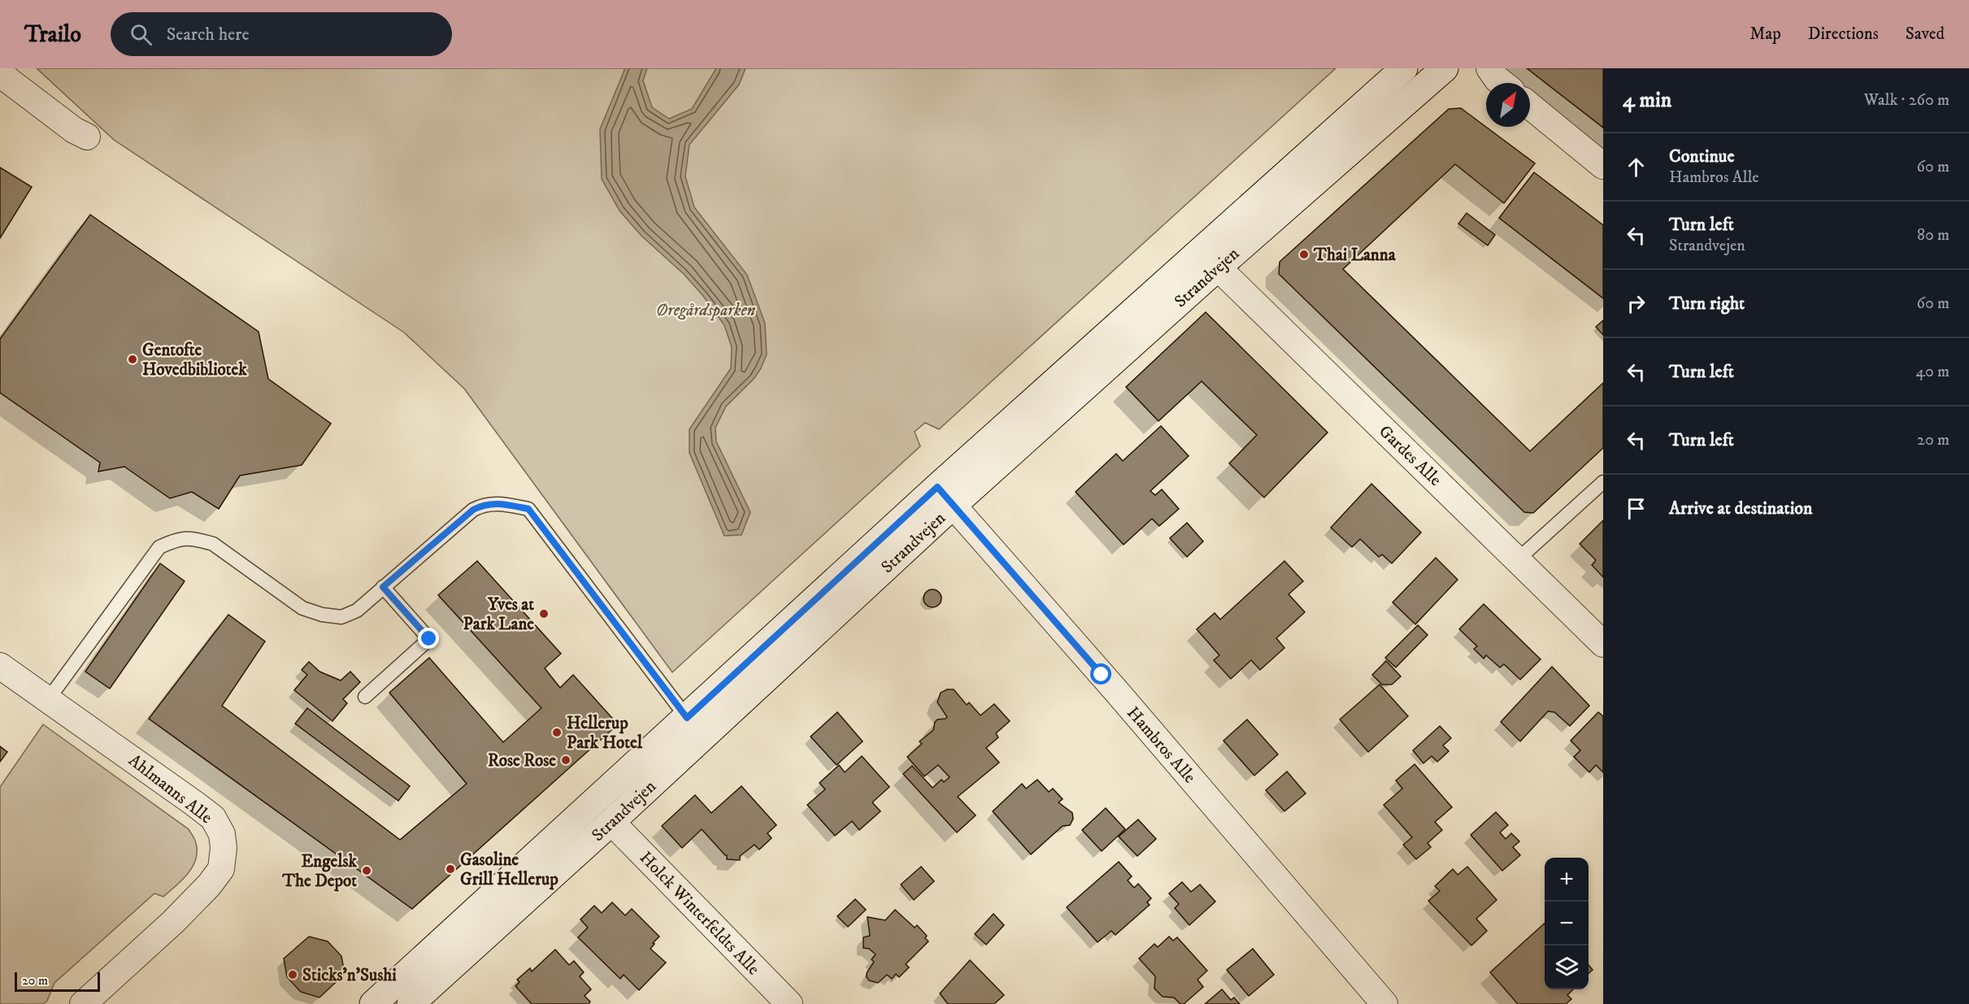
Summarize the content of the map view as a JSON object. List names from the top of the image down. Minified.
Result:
{"streets":{"main road":["Strandvejen"],"street":["Gardes Alle","Hambros Alle","Ahlmanns Alle","Holck Winterfeldts Alle"]},"crossings":[["Strandvejen","Gardes Alle"],["Strandvejen","Hambros Alle"],["Strandvejen","Holck Winterfeldts Alle"]],"parks":["Øregårdsparken"],"places":["Thai Lanna","Gentofte Hovedbibliotek","Yves at Park Lane","Hellerup Park Hotel","Rose Rose","Gasoline Grill Hellerup","Engelsk The Depot","Sticks'n'Sushi"],"scale_bar":"20 m","north":"top right","page":{"header":"Trailo","search":"Search here","nav":["Map","Directions","Saved"],"heading":["4 min","Walk · 260 m"],"list":[["Continue","Hambros Alle","60 m"],["Turn left","Strandvejen","80 m"],["Turn right","60 m"],["Turn left","40 m"],["Turn left","20 m"],"Arrive at destination"],"map_buttons":["+","−"],"scale":"20 m"}}
